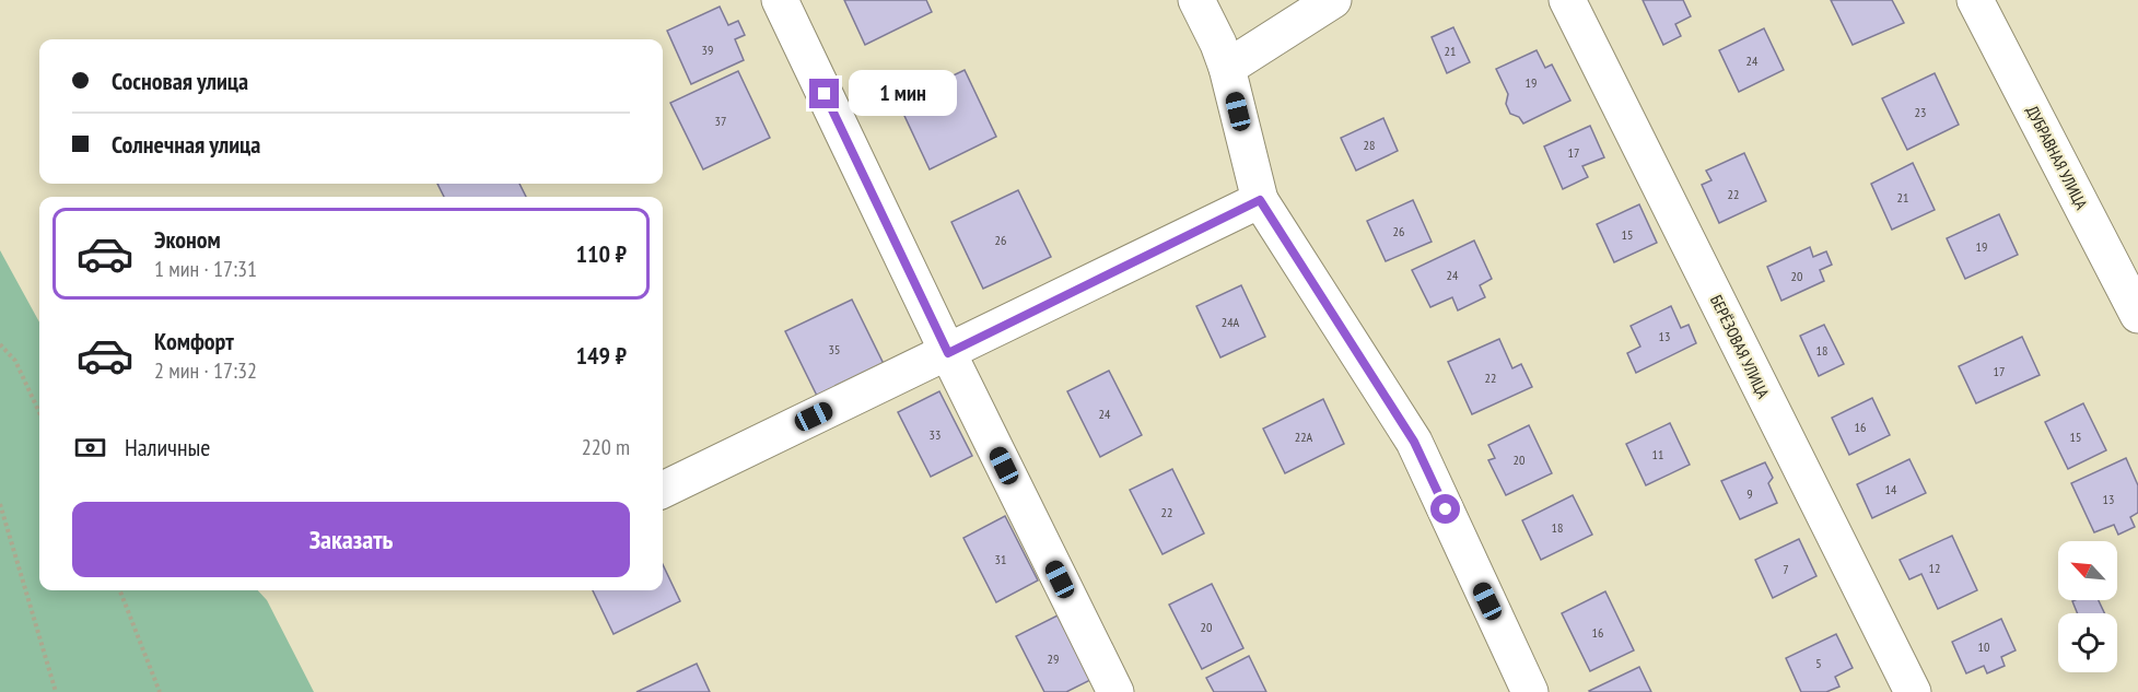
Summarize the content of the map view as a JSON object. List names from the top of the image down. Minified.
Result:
{"streets":{"street":["ДУБРАВНАЯ УЛИЦА","БЕРЁЗОВАЯ УЛИЦА"]},"house_numbers":["39","21","24","19","23","37","28","17","22","21","26","15","26","19","24","20","24А","13","35","18","17","22","24","16","33","22А","15","11","20","14","9","13","22","18","31","12","7","20","16","10","29","5"],"north":"top left","page":{"banner":["Сосновая улица","Солнечная улица"],"bubble":"1 мин","list":[{"name":"Эконом","note":"1 мин · 17:31","value":"110 ₽"},{"name":"Комфорт","note":"2 мин · 17:32","value":"149 ₽"}],"pay":["Наличные","220 m"],"buttons":"Заказать"}}
